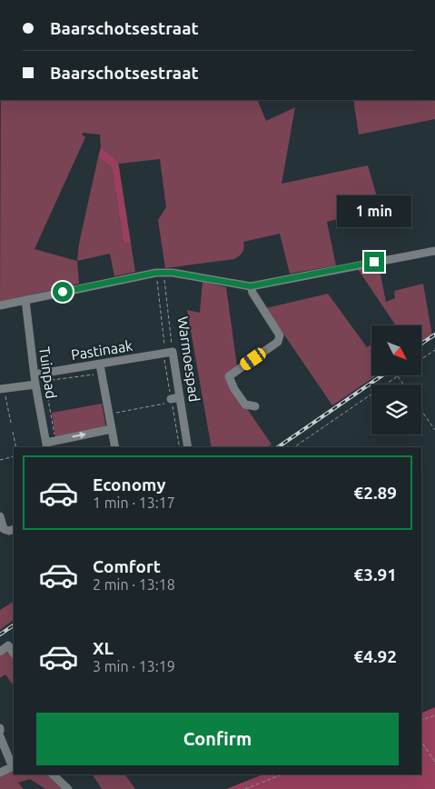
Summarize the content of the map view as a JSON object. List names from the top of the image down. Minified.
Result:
{"streets":{"street":["Pastinaak","Warmoespad","Tuinpad"]},"crossings":[["Pastinaak","Warmoespad"],["Pastinaak","Tuinpad"]],"north":"bottom right","page":{"banner":["Baarschotsestraat","Baarschotsestraat"],"bubble":"1 min","list":[{"name":"Economy","note":"1 min · 13:17","value":"€2.89"},{"name":"Comfort","note":"2 min · 13:18","value":"€3.91"},{"name":"XL","note":"3 min · 13:19","value":"€4.92"}],"buttons":"Confirm"}}
